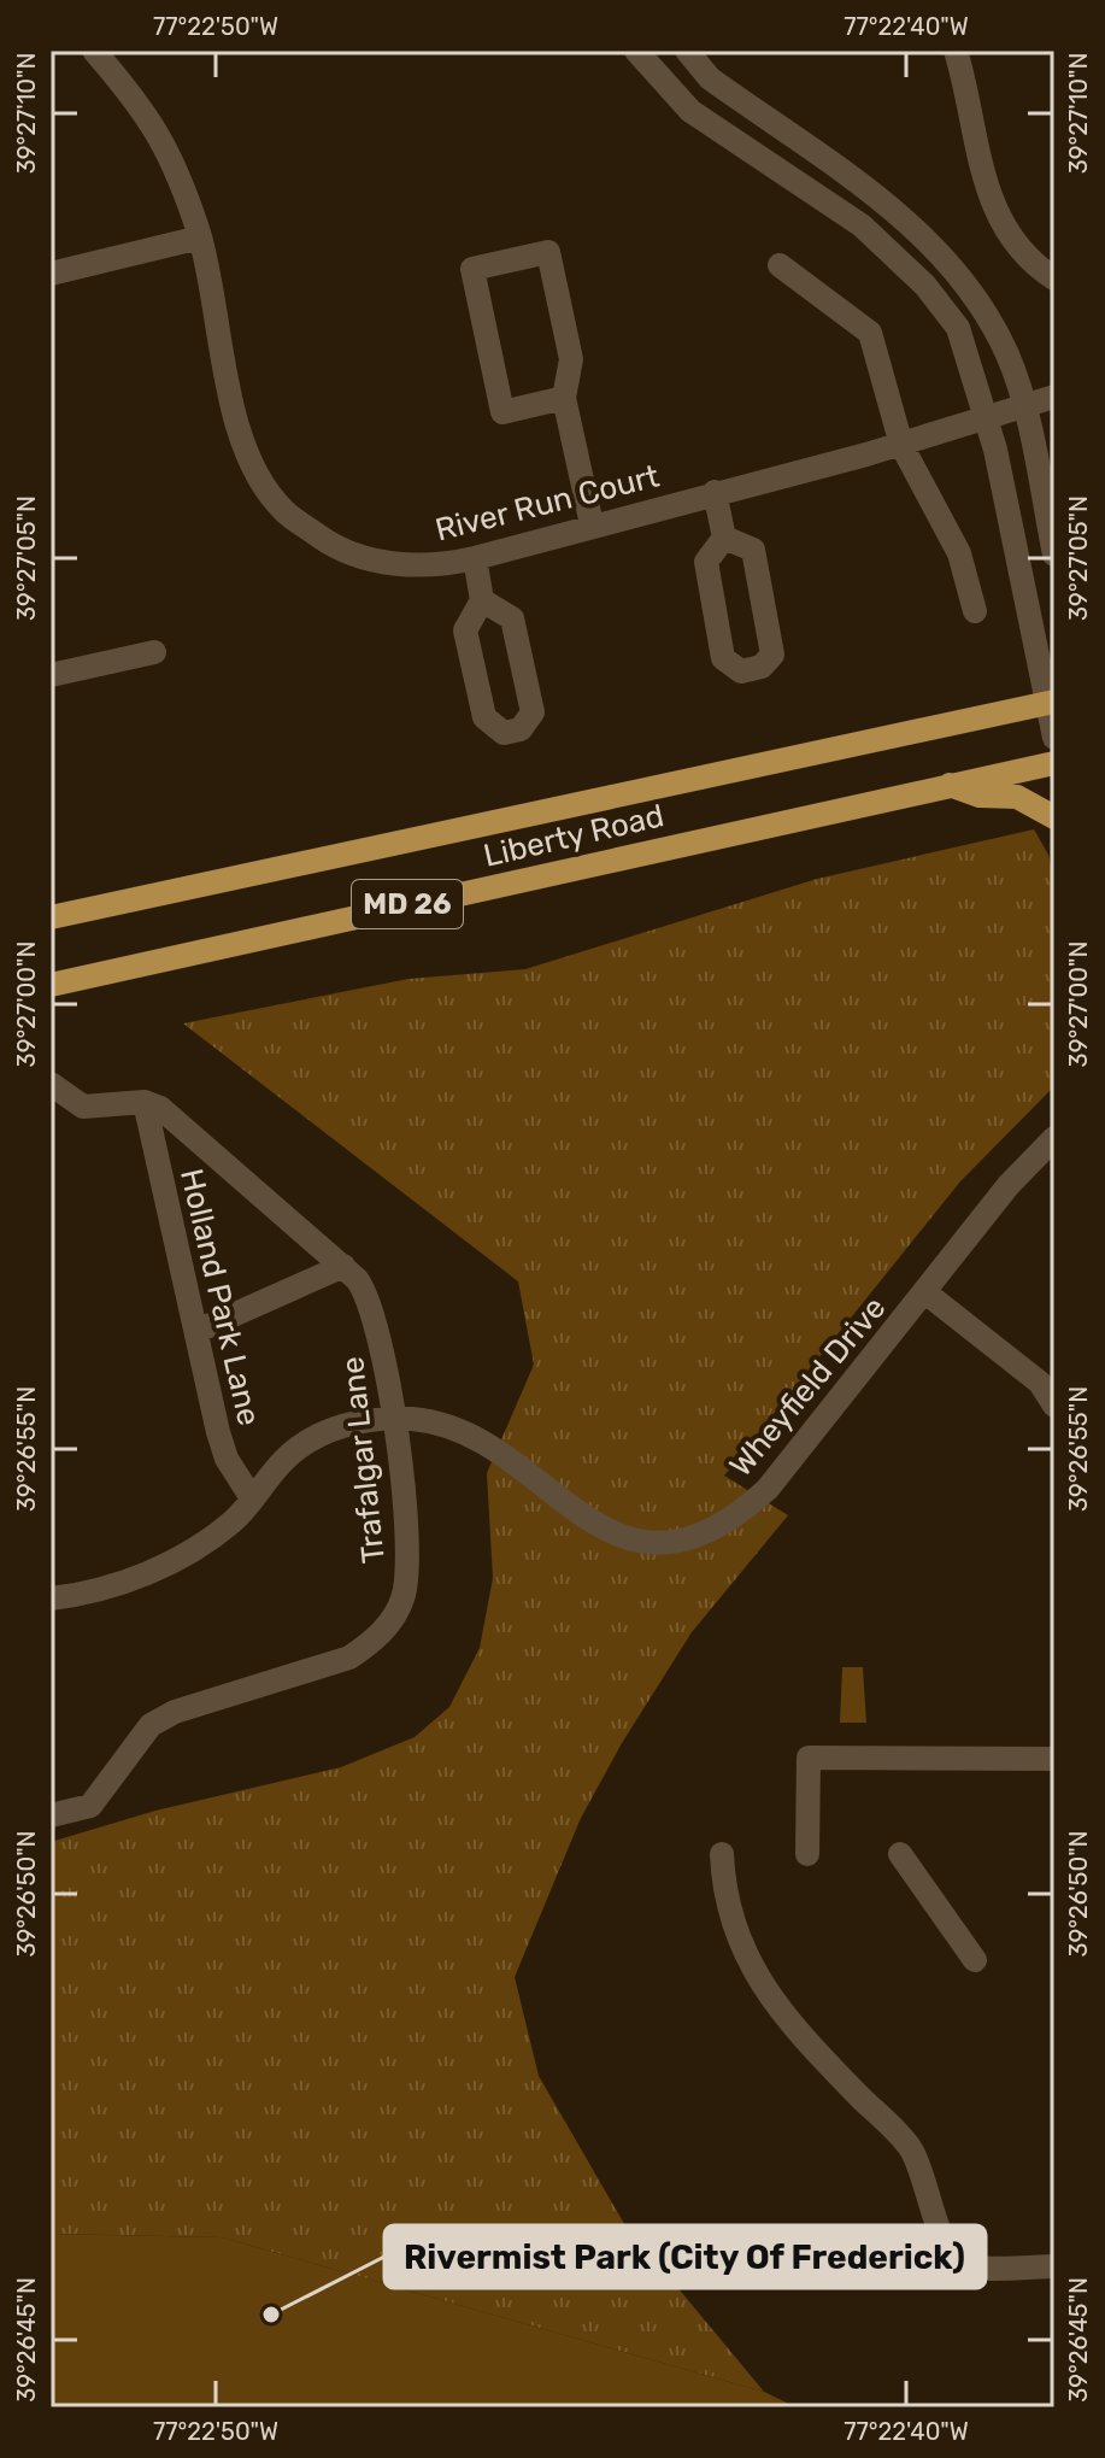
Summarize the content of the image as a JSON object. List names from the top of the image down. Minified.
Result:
{"streets":{"main road":["Liberty Road","MD 26"],"street":["River Run Court","Holland Park Lane","Wheyfield Drive","Trafalgar Lane"]},"crossings":[["Holland Park Lane","Wheyfield Drive"],["Holland Park Lane","Trafalgar Lane"],["Wheyfield Drive","Trafalgar Lane"]],"places":["Rivermist Park (City Of Frederick)"],"coordinates":["77°22'50\"W","77°22'40\"W","39°27'10\"N","39°27'05\"N","39°27'00\"N","39°26'55\"N","39°26'50\"N","39°26'45\"N"]}
